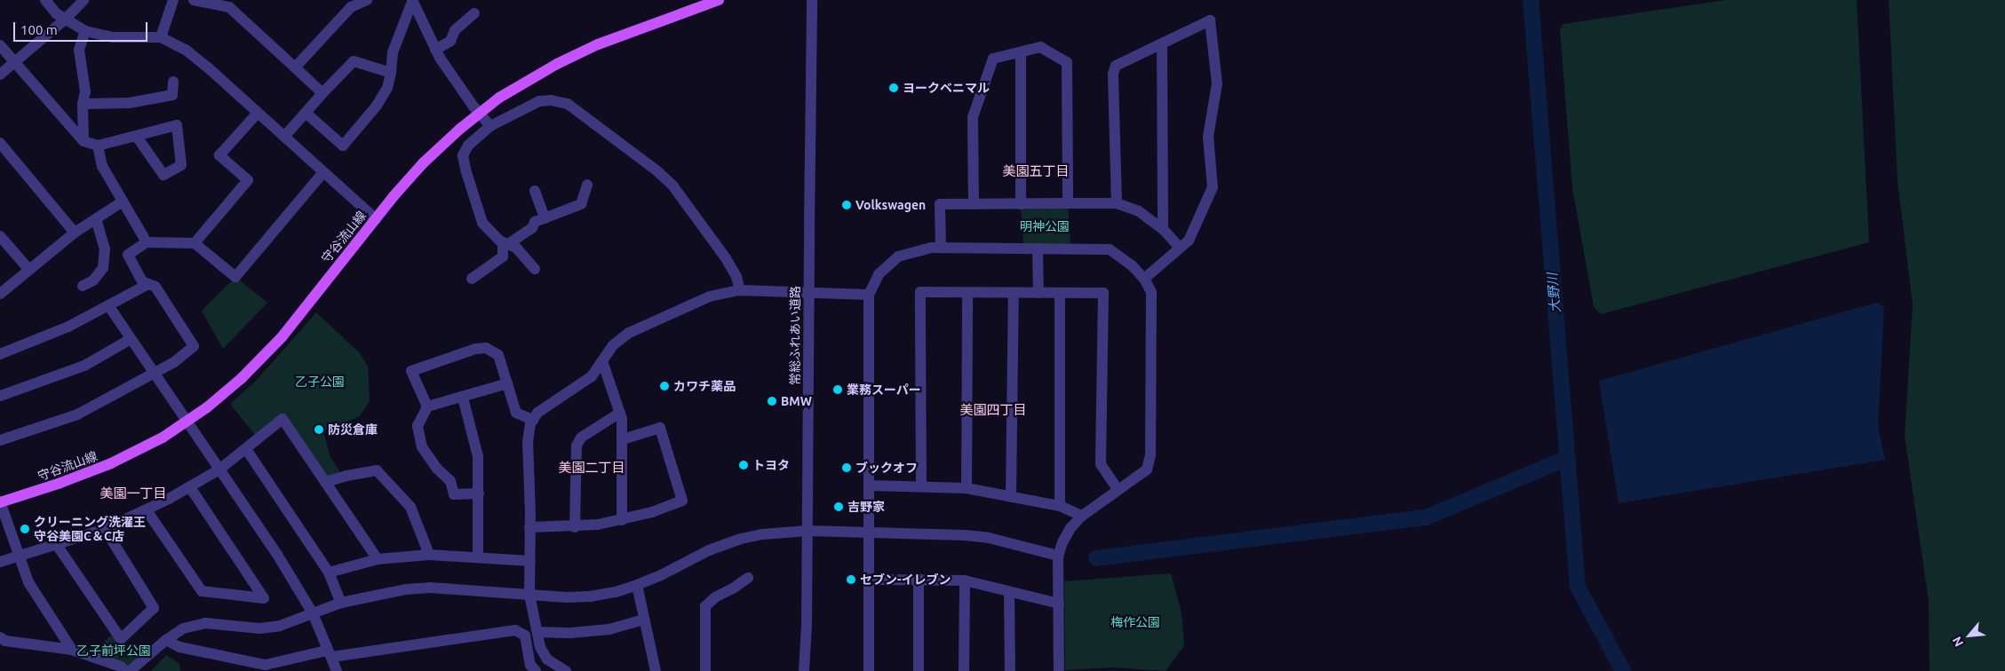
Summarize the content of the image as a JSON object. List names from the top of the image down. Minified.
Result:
{"streets":{"main road":["守谷流山線"],"street":["常総ふれあい道路"]},"districts":["美園五丁目","美園四丁目","美園二丁目","美園一丁目"],"water":["大野川"],"parks":["明神公園","乙子公園","梅作公園","乙子前坪公園"],"places":["ヨークベニマル","Volkswagen","カワチ薬品","業務スーパー","BMW","防災倉庫","トヨタ","ブックオフ","吉野家","クリーニング洗濯王 守谷美園C＆C店","セブン-イレブン"],"scale_bar":"100 m","north":"bottom left"}
